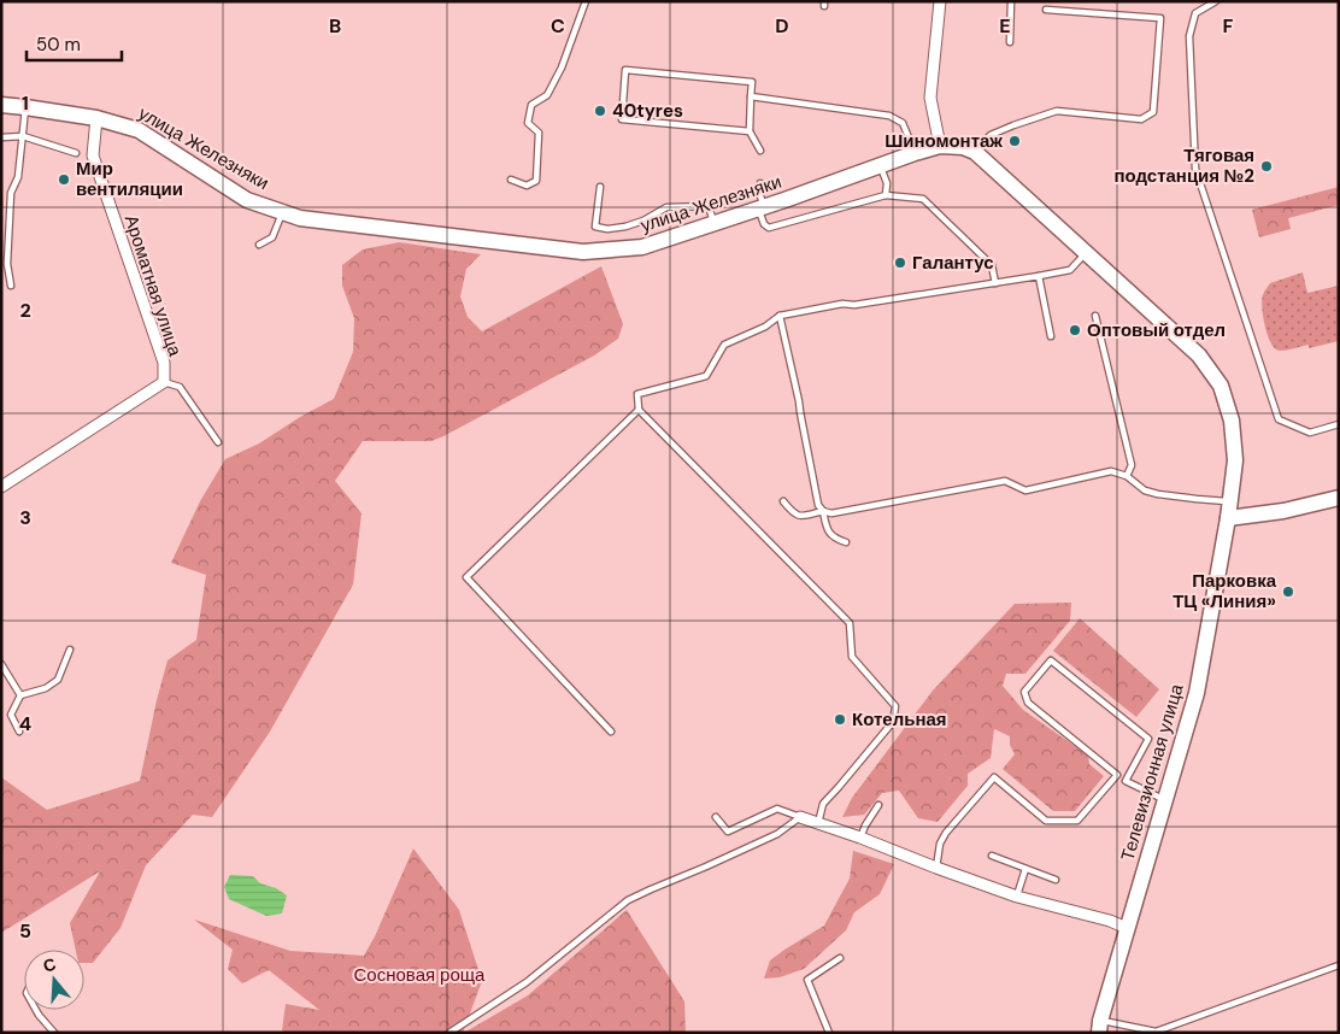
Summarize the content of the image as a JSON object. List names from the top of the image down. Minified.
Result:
{"streets":{"street":["улица Железняки","Ароматная улица","Телевизионная улица"]},"crossings":[["улица Железняки","Ароматная улица"]],"parks":["Сосновая роща"],"places":["40tyres","Шиномонтаж","Тяговая подстанция №2","Мир вентиляции","Галантус","Оптовый отдел","Парковка ТЦ «Линия»","Котельная"],"scale_bar":"50 m","north":"top","grid":{"columns":["B","C","D","E","F"],"rows":["1","2","3","4","5"]}}
